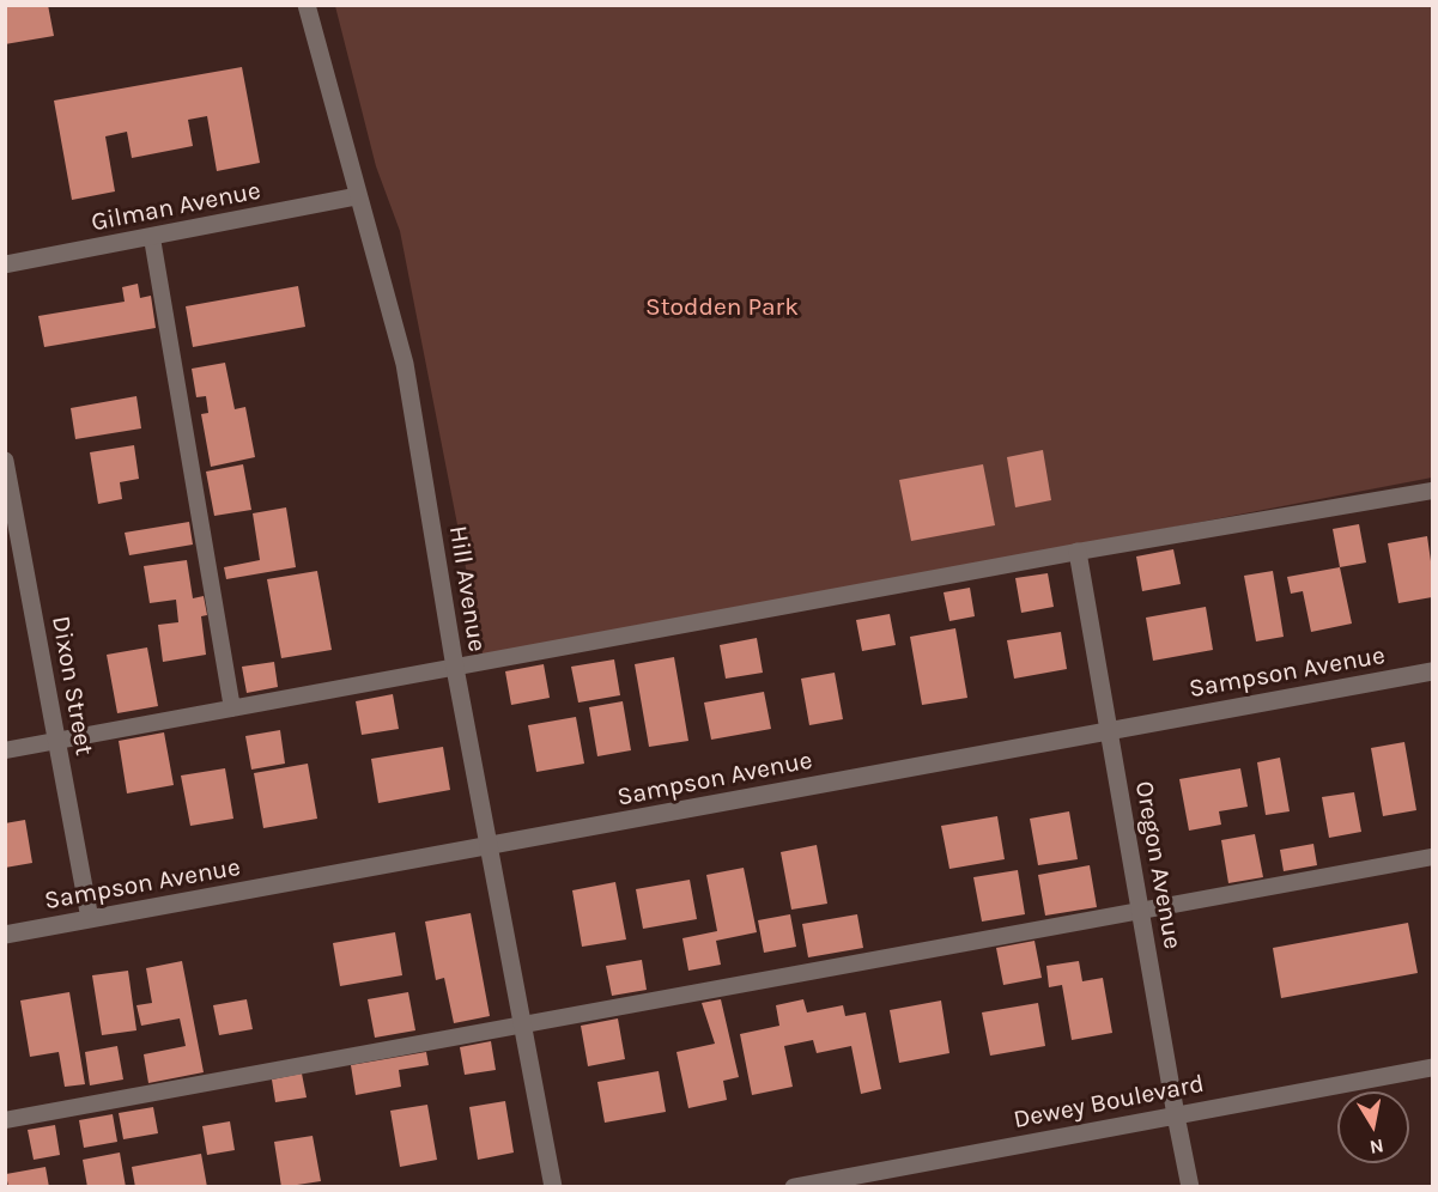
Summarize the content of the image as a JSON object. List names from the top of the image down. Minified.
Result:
{"streets":{"street":["Gilman Avenue","Hill Avenue","Sampson Avenue","Dixon Street","Oregon Avenue","Dewey Boulevard"]},"crossings":[["Gilman Avenue","Hill Avenue"],["Hill Avenue","Sampson Avenue"],["Sampson Avenue","Dixon Street"],["Sampson Avenue","Oregon Avenue"],["Oregon Avenue","Dewey Boulevard"]],"parks":["Stodden Park"],"north":"bottom"}
